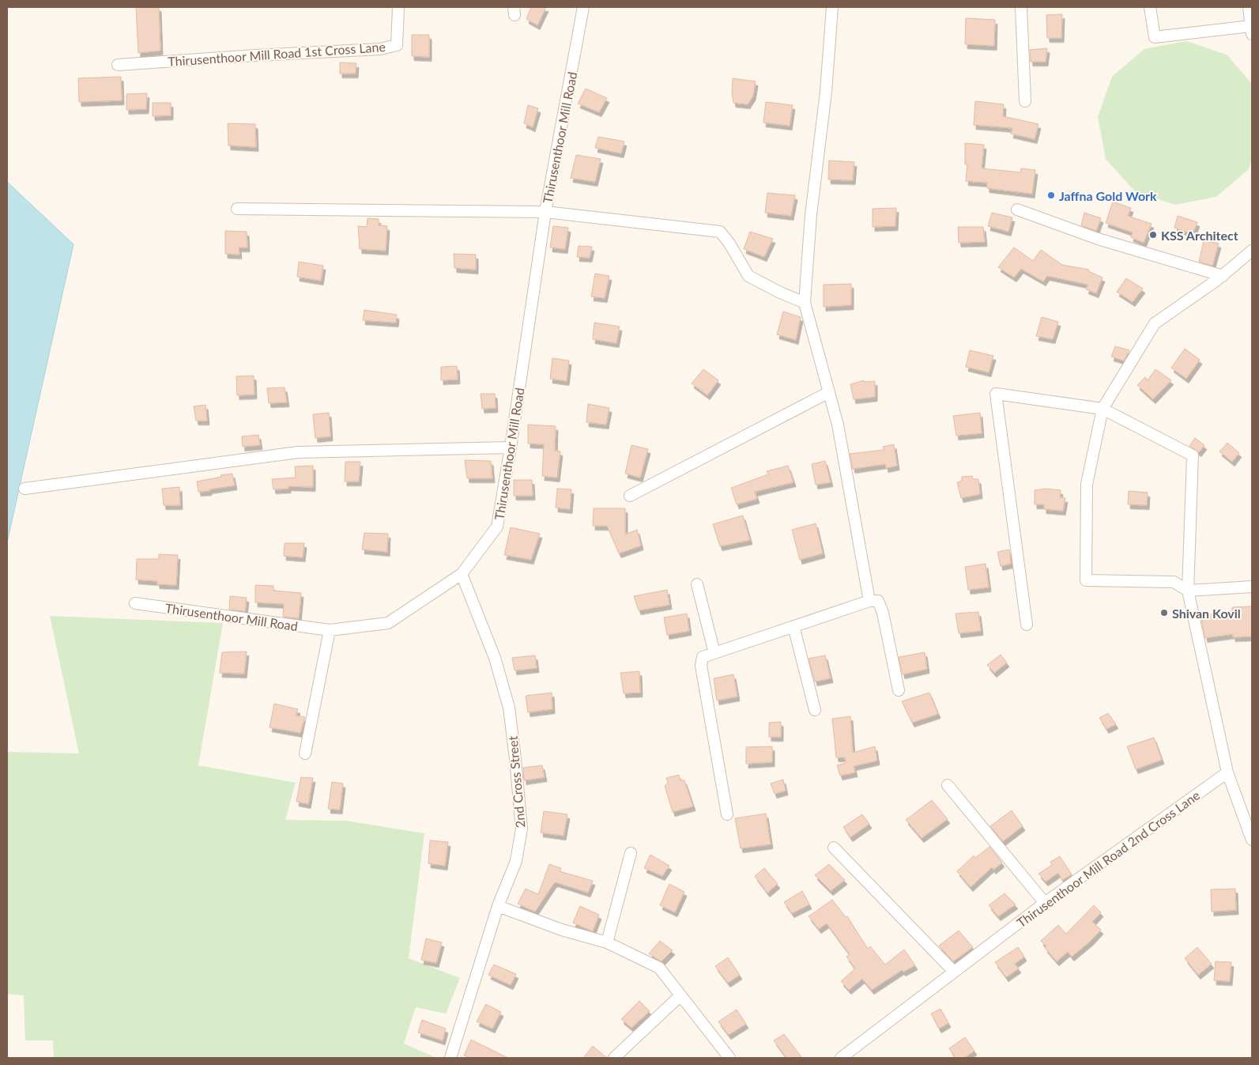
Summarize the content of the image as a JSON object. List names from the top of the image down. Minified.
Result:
{"streets":{"street":["Thirusenthoor Mill Road 1st Cross Lane","Thirusenthoor Mill Road","2nd Cross Street","Thirusenthoor Mill Road 2nd Cross Lane"]},"crossings":[["Thirusenthoor Mill Road","2nd Cross Street"]],"places":["Jaffna Gold Work","KSS Architect","Shivan Kovil"]}
